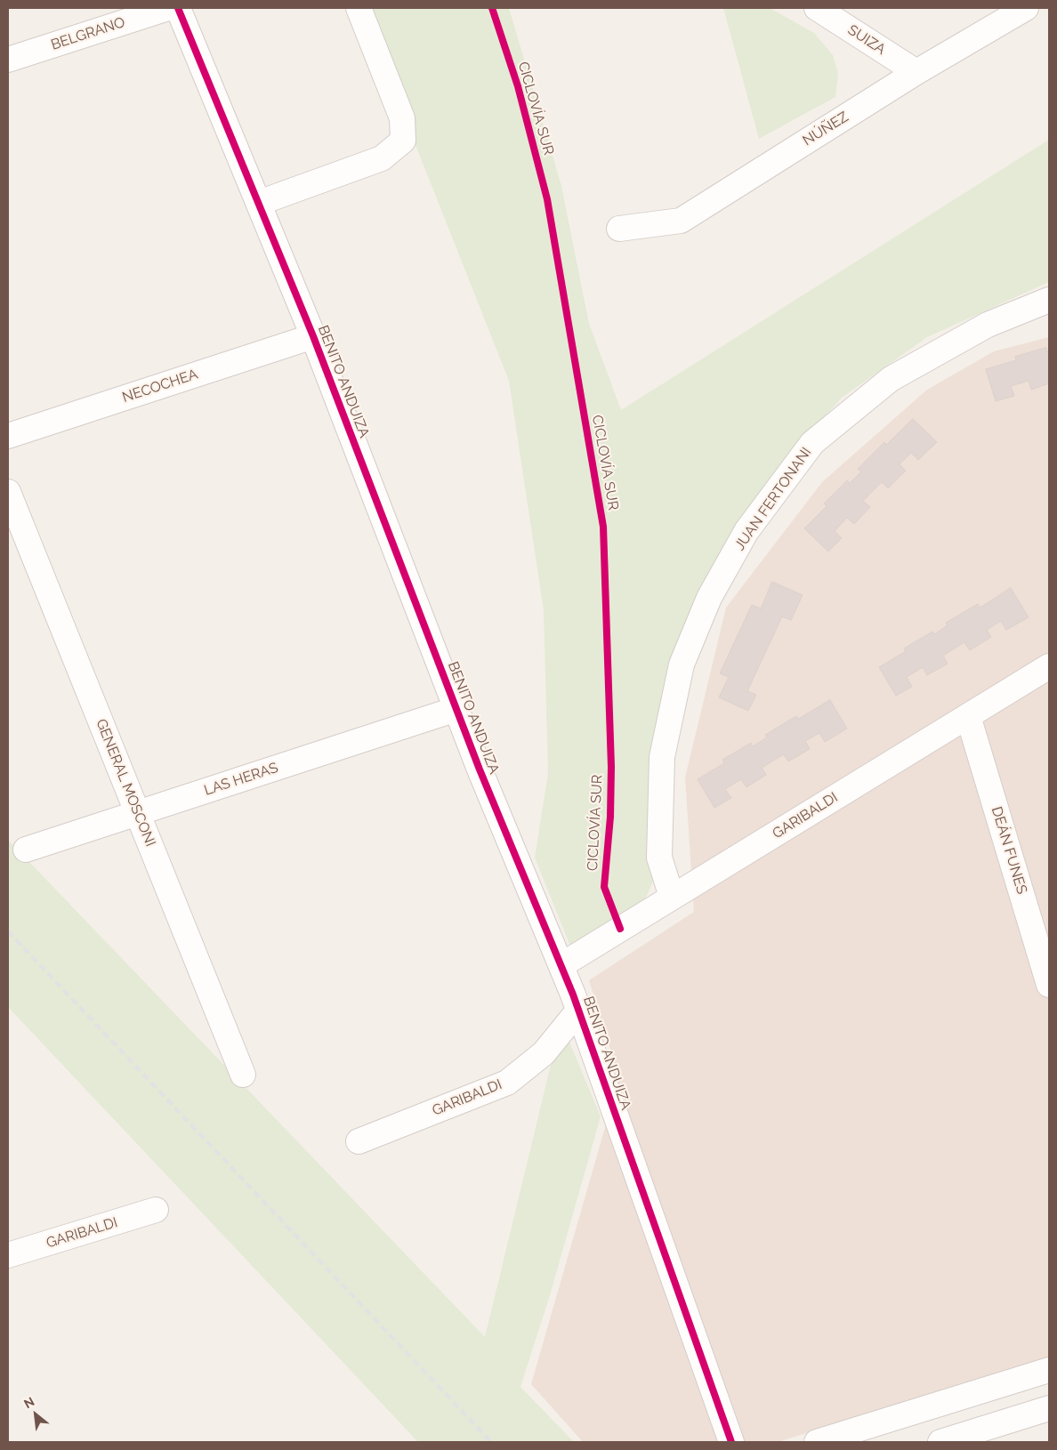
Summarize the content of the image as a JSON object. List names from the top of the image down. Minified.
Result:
{"streets":{"street":["BELGRANO","SUIZA","NÚÑEZ","BENITO ANDUIZA","NECOCHEA","JUAN FERTONANI","LAS HERAS","GENERAL MOSCONI","GARIBALDI","DEÁN FUNES"],"cycle path":["CICLOVÍA SUR"]},"crossings":[["SUIZA","NÚÑEZ"],["CICLOVÍA SUR","GARIBALDI"],["BENITO ANDUIZA","NECOCHEA"],["BENITO ANDUIZA","LAS HERAS"],["BENITO ANDUIZA","GARIBALDI"],["JUAN FERTONANI","GARIBALDI"],["LAS HERAS","GENERAL MOSCONI"],["GARIBALDI","DEÁN FUNES"]],"north":"top left"}
